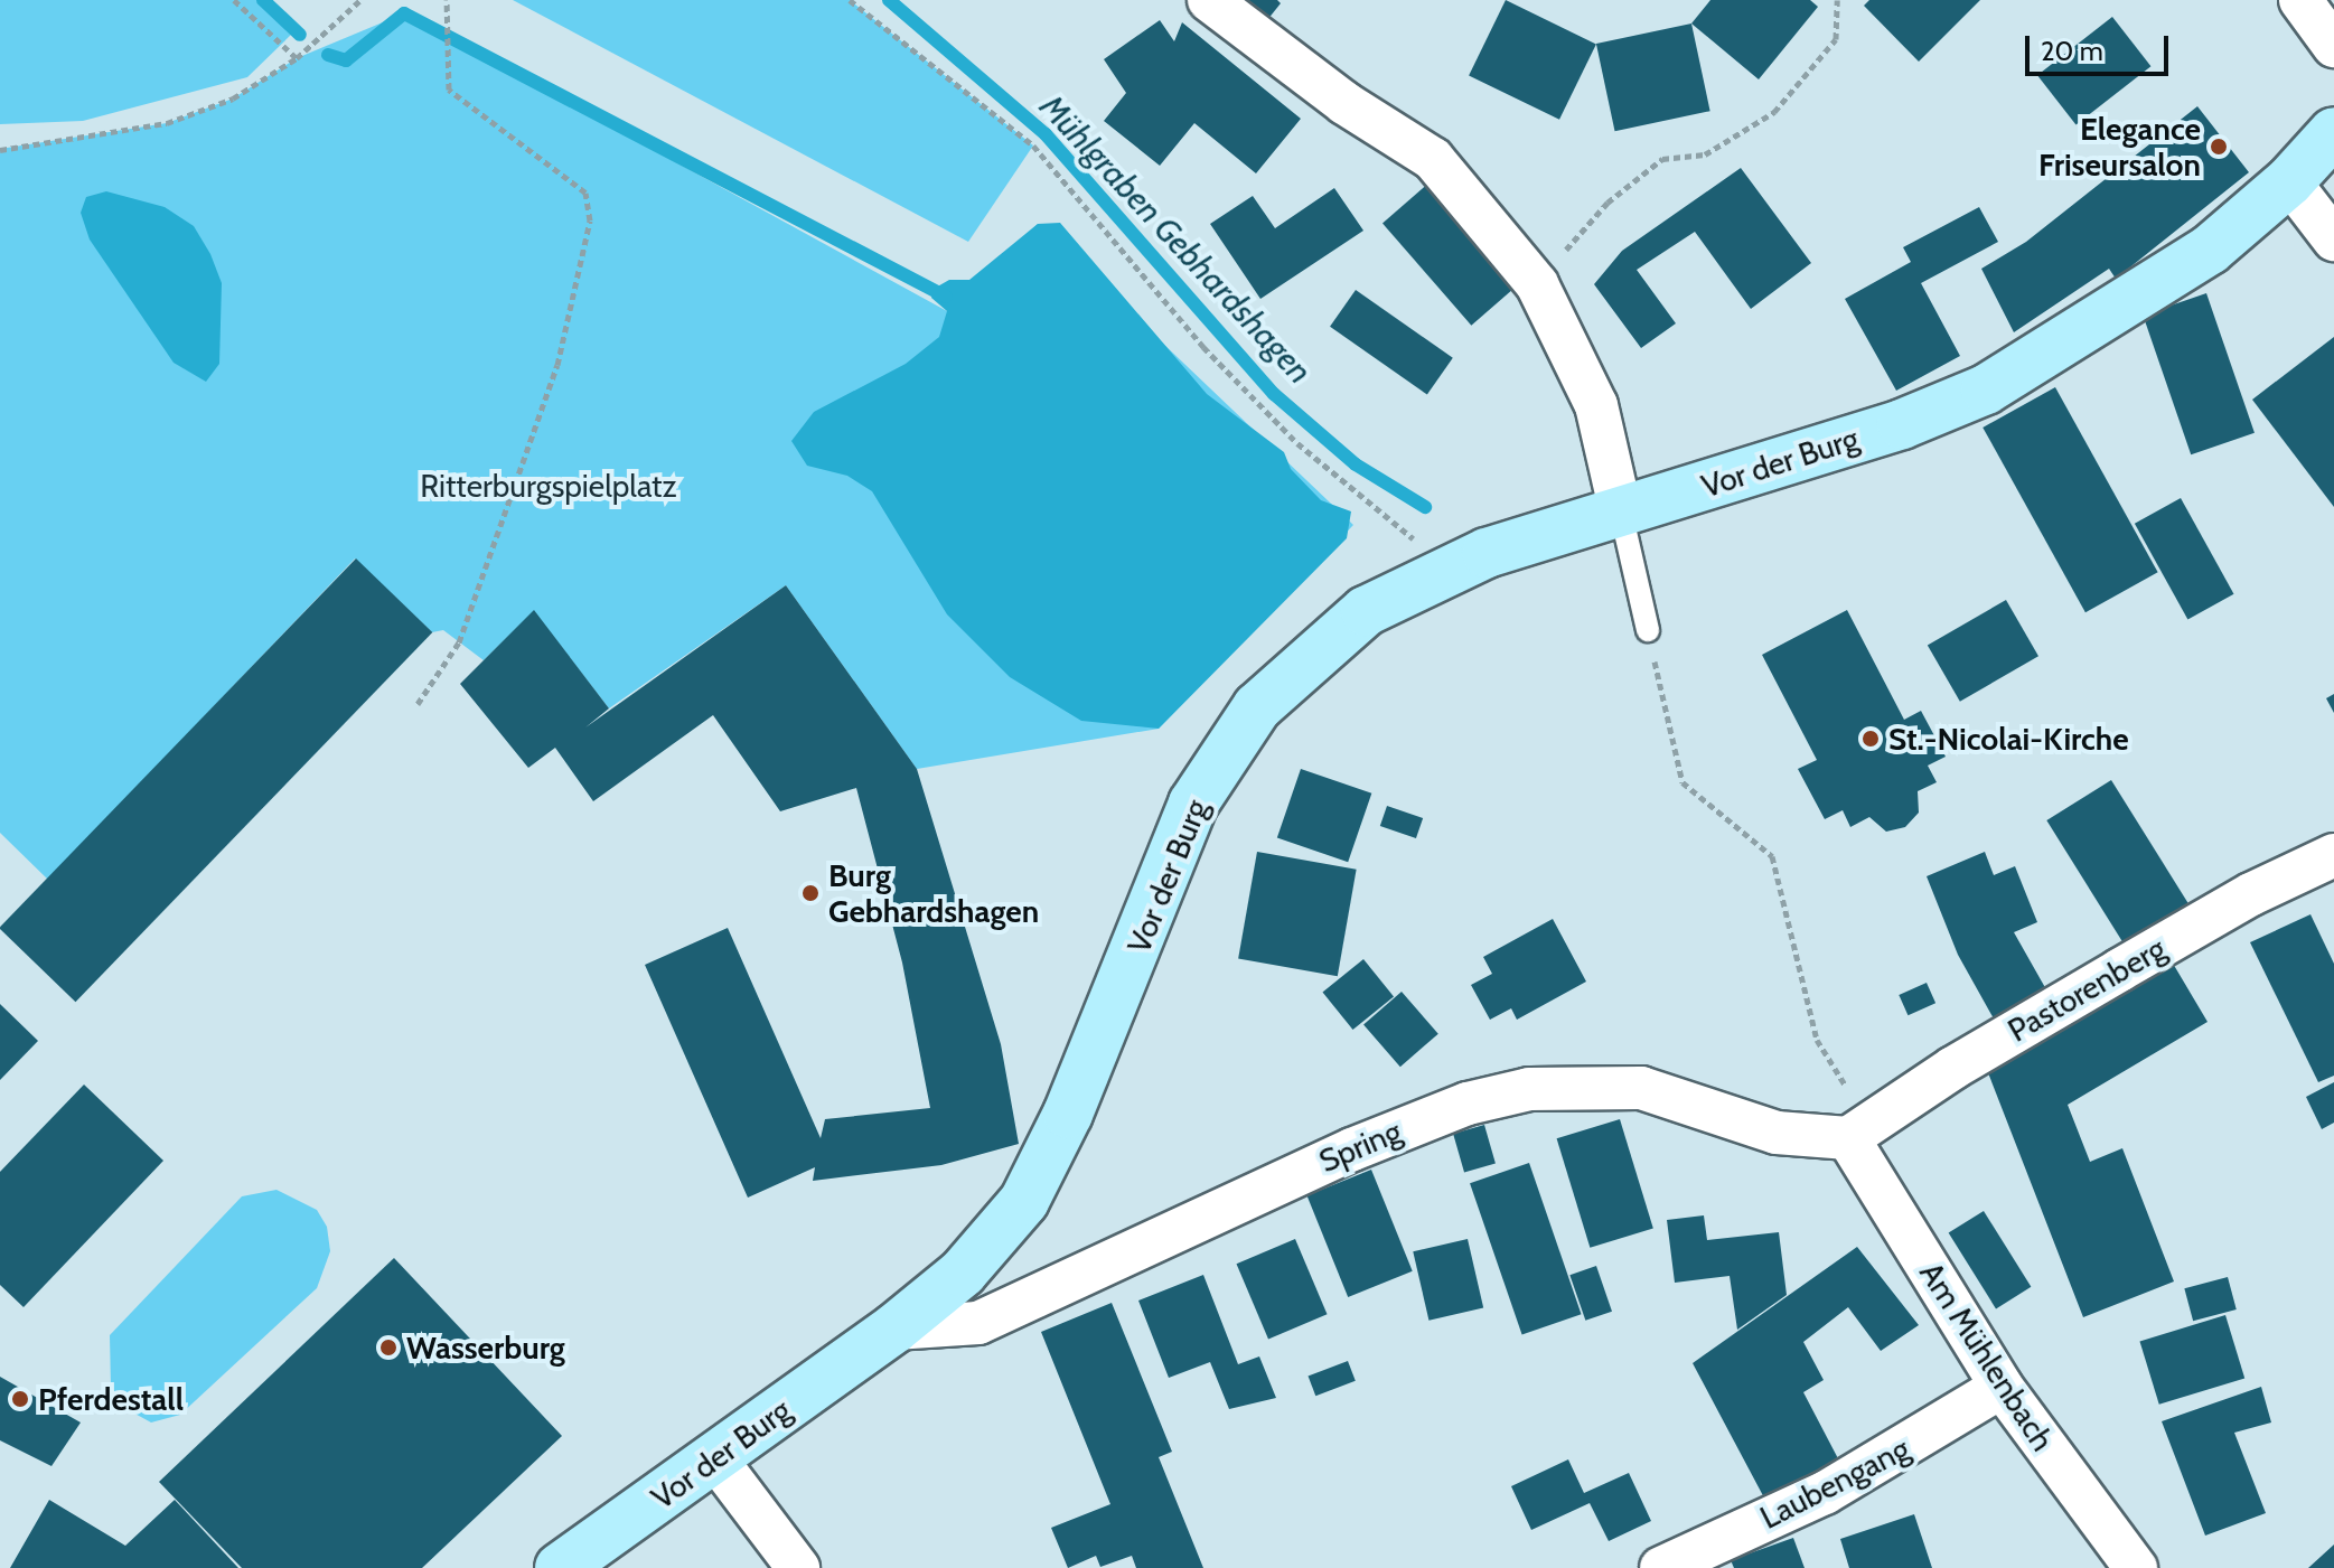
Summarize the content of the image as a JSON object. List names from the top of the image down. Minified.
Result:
{"streets":{"main road":["Vor der Burg"],"street":["Pastorenberg","Spring","Am Mühlenbach","Laubengang"]},"crossings":[["Vor der Burg","Spring"],["Pastorenberg","Spring"],["Pastorenberg","Am Mühlenbach"],["Spring","Am Mühlenbach"],["Am Mühlenbach","Laubengang"]],"water":["Mühlgraben Gebhardshagen"],"parks":["Ritterburgspielplatz"],"places":["Elegance Friseursalon","St.-Nicolai-Kirche","Burg Gebhardshagen","Wasserburg","Pferdestall"],"scale_bar":"20 m"}
